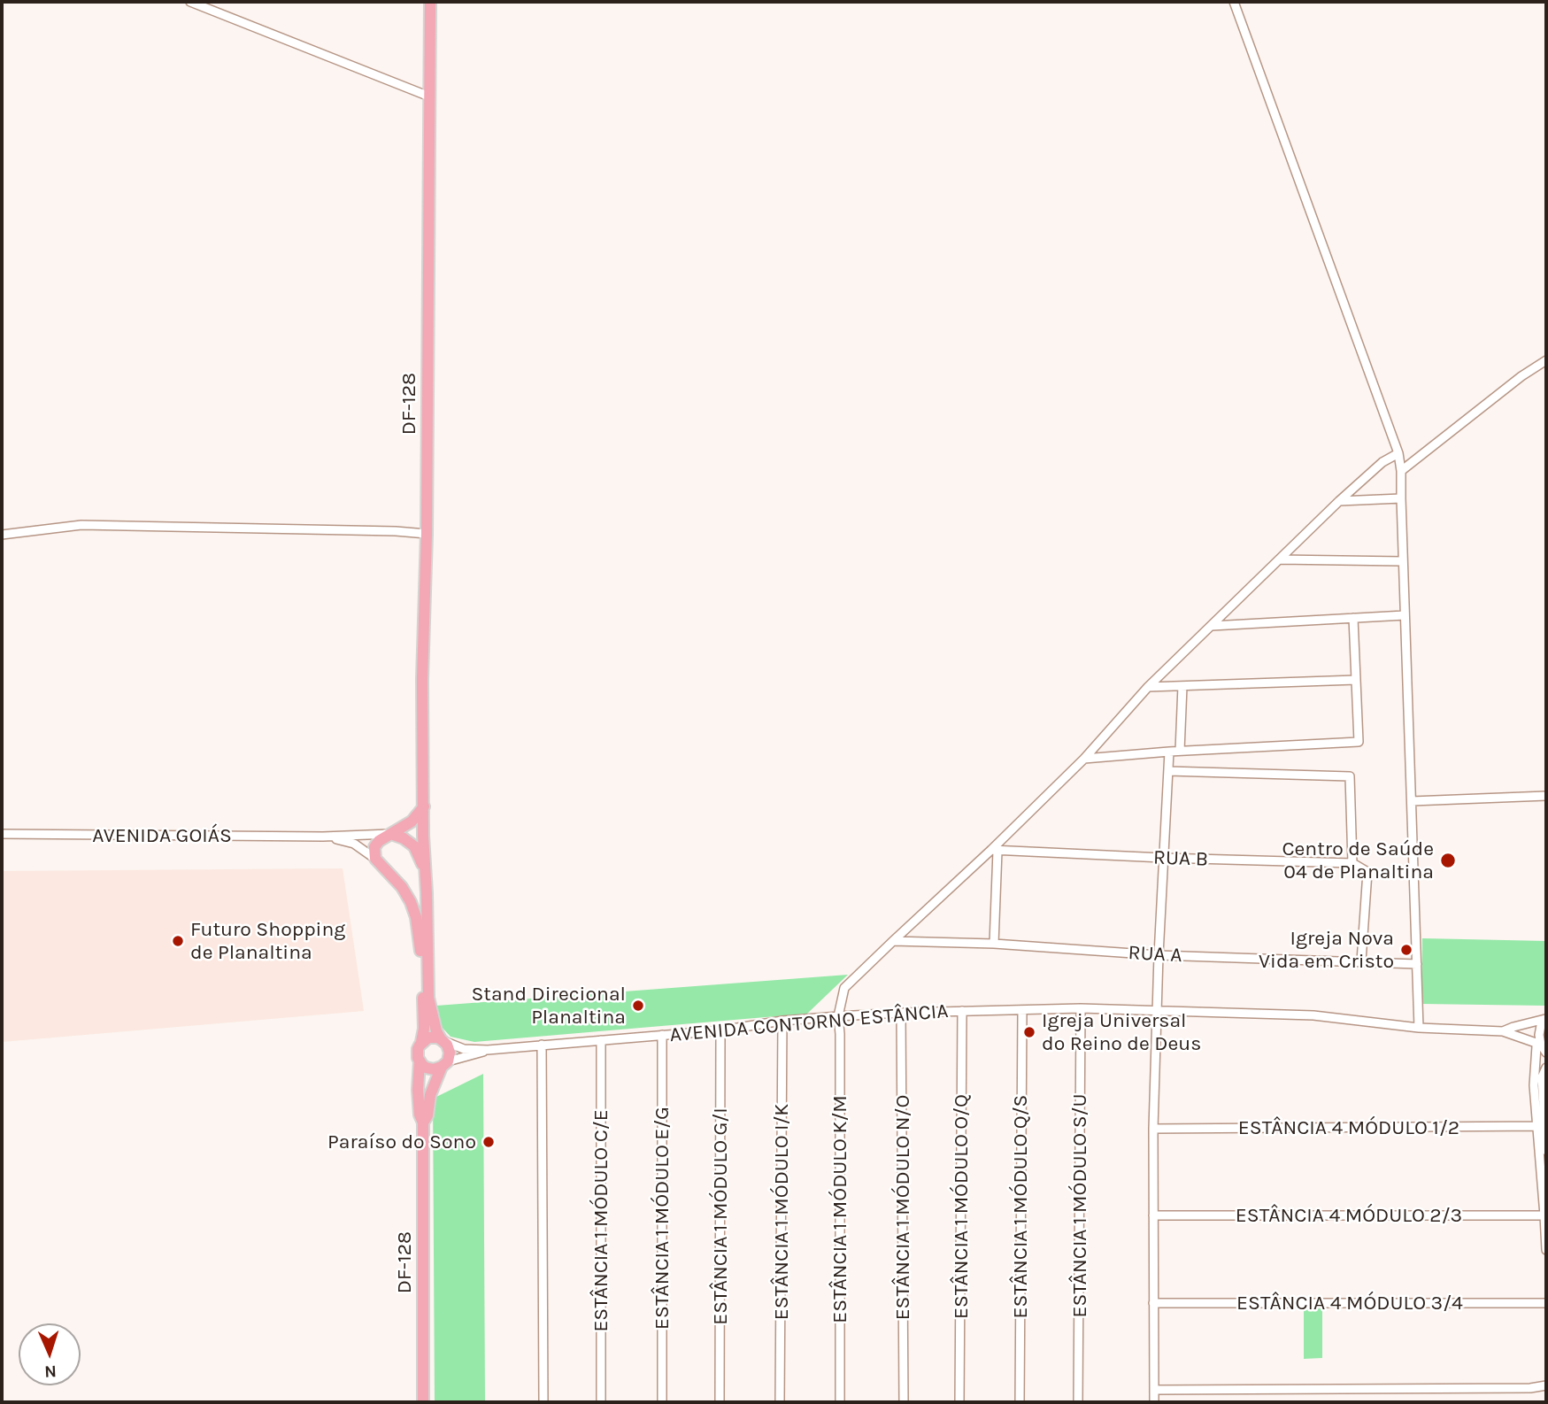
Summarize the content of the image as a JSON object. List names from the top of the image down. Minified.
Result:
{"streets":{"main road":["DF-128"],"street":["AVENIDA GOIÁS","RUA B","RUA A","AVENIDA CONTORNO ESTÂNCIA","ESTÂNCIA 4 MÓDULO 1/2","ESTÂNCIA 1 MÓDULO S/U","ESTÂNCIA 1 MÓDULO O/Q","ESTÂNCIA 1 MÓDULO Q/S","ESTÂNCIA 1 MÓDULO N/O","ESTÂNCIA 1 MÓDULO K/M","ESTÂNCIA 1 MÓDULO I/K","ESTÂNCIA 4 MÓDULO 2/3","ESTÂNCIA 1 MÓDULO G/I","ESTÂNCIA 1 MÓDULO E/G","ESTÂNCIA 1 MÓDULO C/E","ESTÂNCIA 4 MÓDULO 3/4"]},"crossings":[["DF-128","AVENIDA GOIÁS"],["DF-128","AVENIDA CONTORNO ESTÂNCIA"],["RUA B","RUA A"],["RUA B","ESTÂNCIA 1 MÓDULO K/M"],["RUA A","ESTÂNCIA 1 MÓDULO K/M"],["AVENIDA CONTORNO ESTÂNCIA","ESTÂNCIA 1 MÓDULO S/U"],["AVENIDA CONTORNO ESTÂNCIA","ESTÂNCIA 1 MÓDULO O/Q"],["AVENIDA CONTORNO ESTÂNCIA","ESTÂNCIA 1 MÓDULO Q/S"],["AVENIDA CONTORNO ESTÂNCIA","ESTÂNCIA 1 MÓDULO N/O"],["AVENIDA CONTORNO ESTÂNCIA","ESTÂNCIA 1 MÓDULO K/M"],["AVENIDA CONTORNO ESTÂNCIA","ESTÂNCIA 1 MÓDULO I/K"],["AVENIDA CONTORNO ESTÂNCIA","ESTÂNCIA 1 MÓDULO G/I"],["AVENIDA CONTORNO ESTÂNCIA","ESTÂNCIA 1 MÓDULO E/G"],["AVENIDA CONTORNO ESTÂNCIA","ESTÂNCIA 1 MÓDULO C/E"]],"places":["Centro de Saúde 04 de Planaltina","Futuro Shopping de Planaltina","Igreja Nova Vida em Cristo","Stand Direcional Planaltina","Igreja Universal do Reino de Deus","Paraíso do Sono"],"north":"bottom"}
